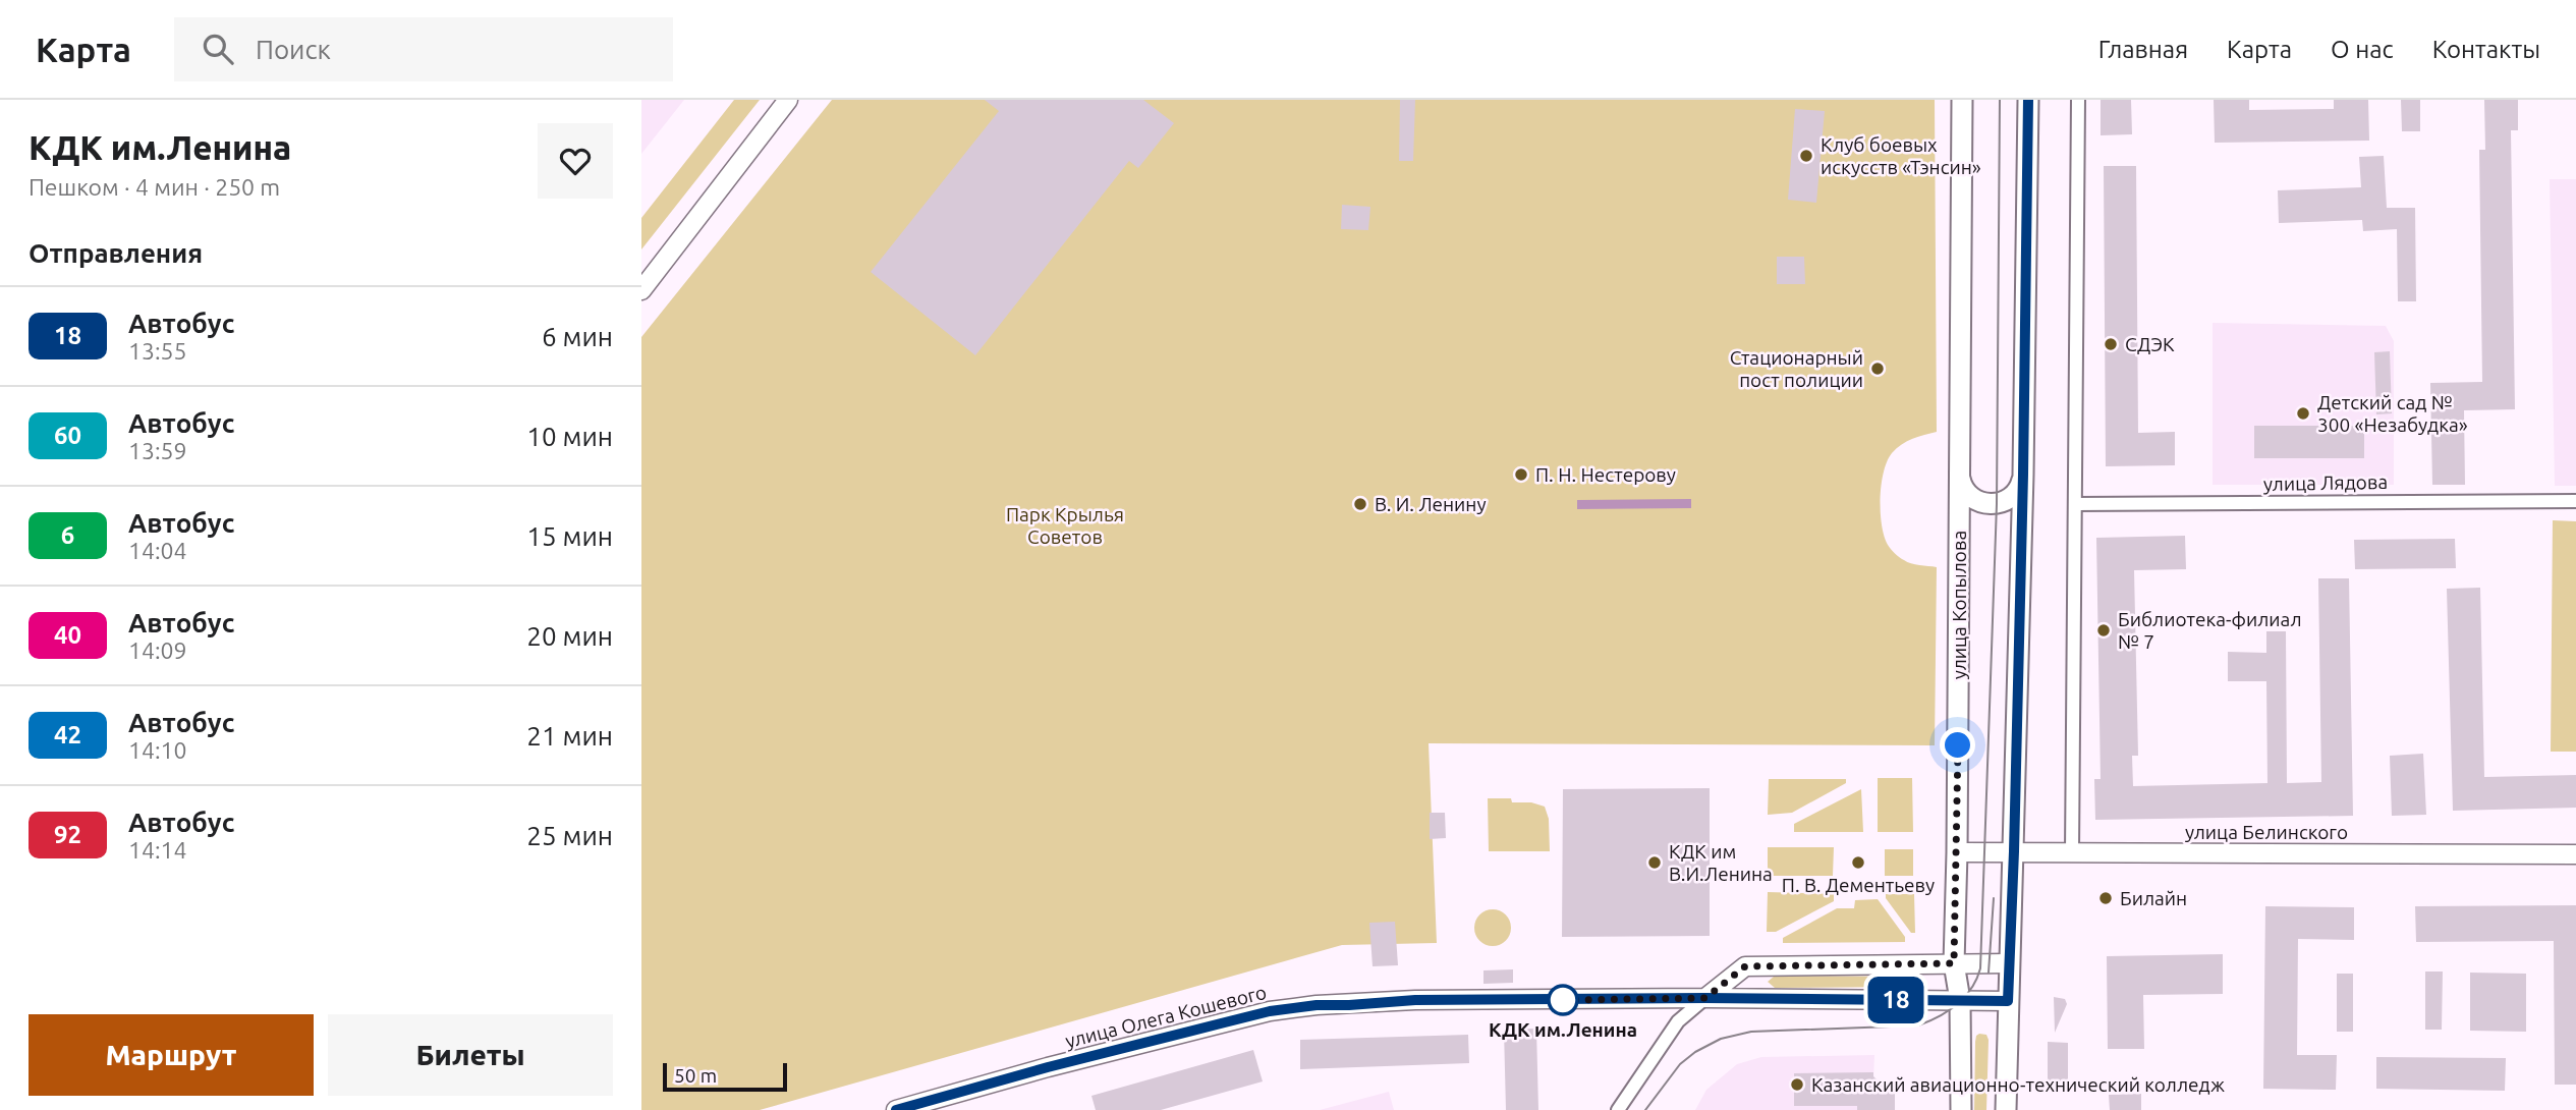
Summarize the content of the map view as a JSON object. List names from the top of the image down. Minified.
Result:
{"streets":{"main road":["улица Копылова"],"street":["улица Лядова","улица Белинского","улица Олега Кошевого"]},"crossings":[["улица Копылова","улица Белинского"],["улица Копылова","улица Олега Кошевого"]],"parks":["Парк Крылья Советов"],"places":["Клуб боевых искусств «Тэнсин»","СДЭК","Стационарный пост полиции","Детский сад № 300 «Незабудка»","П. Н. Нестерову","В. И. Ленину","Библиотека-филиал № 7","КДК им В.И.Ленина","П. В. Дементьеву","Билайн","КДК им.Ленина","Казанский авиационно-технический колледж"],"lines":["bus line 18"],"scale_bar":"50 m","page":{"header":"Карта","search":"Поиск","nav":["Главная","Карта","О нас","Контакты"],"heading":[["КДК им.Ленина","Пешком · 4 мин · 250 m"],"Отправления"],"on_map":"18","list":[{"mark":"18","name":"Автобус","note":"13:55","value":"6 мин"},{"mark":"60","name":"Автобус","note":"13:59","value":"10 мин"},{"mark":"6","name":"Автобус","note":"14:04","value":"15 мин"},{"mark":"40","name":"Автобус","note":"14:09","value":"20 мин"},{"mark":"42","name":"Автобус","note":"14:10","value":"21 мин"},{"mark":"92","name":"Автобус","note":"14:14","value":"25 мин"}],"buttons":["Маршрут","Билеты"],"scale":"50 m"}}
